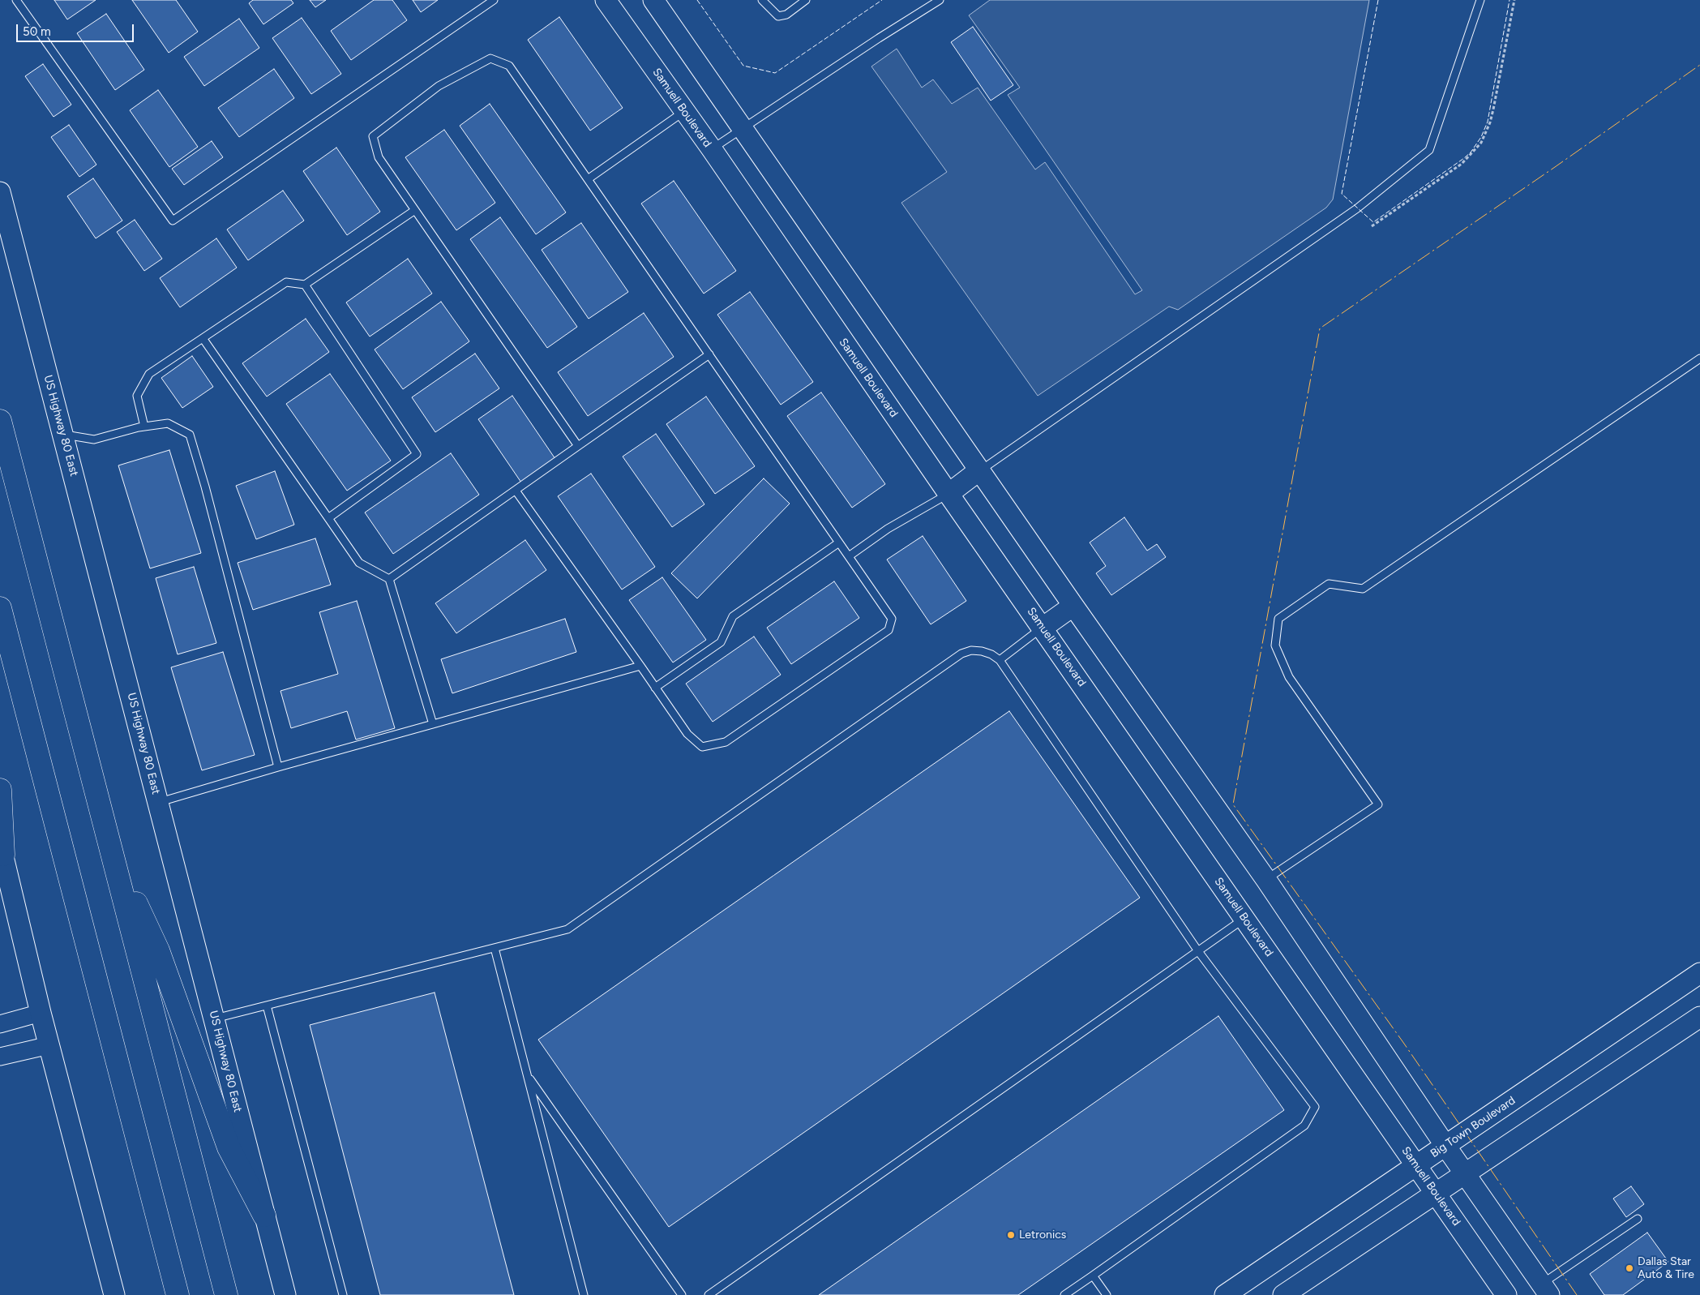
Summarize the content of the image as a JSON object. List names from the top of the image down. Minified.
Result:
{"streets":{"main road":["Samuell Boulevard","US Highway 80 East","Big Town Boulevard"]},"crossings":[["Samuell Boulevard","Big Town Boulevard"]],"places":["Letronics","Dallas Star Auto & Tire"],"scale_bar":"50 m"}
